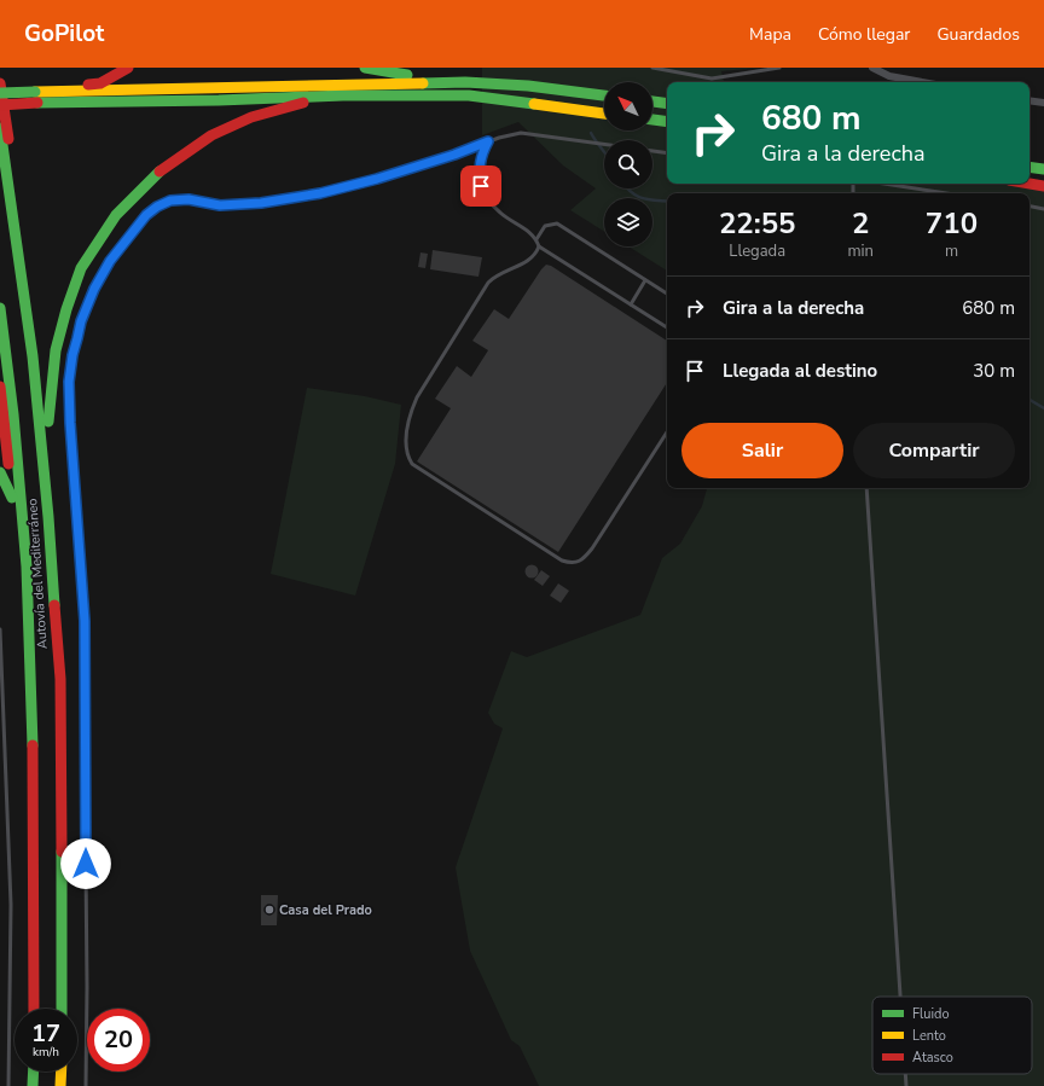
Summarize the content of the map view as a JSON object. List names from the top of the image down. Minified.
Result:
{"streets":{"highway":["Autovía del Mediterráneo"]},"places":["Casa del Prado"],"legend":["Fluido","Lento","Atasco"],"north":"top left","page":{"header":"GoPilot","nav":["Mapa","Cómo llegar","Guardados"],"turn":["680 m","Gira a la derecha"],"eta":["22:55","Llegada","2","min","710","m"],"list":[{"name":"Gira a la derecha","value":"680 m"},{"name":"Llegada al destino","value":"30 m"}],"buttons":["Salir","Compartir"],"speed":"17 km/h","limit":"20"}}
